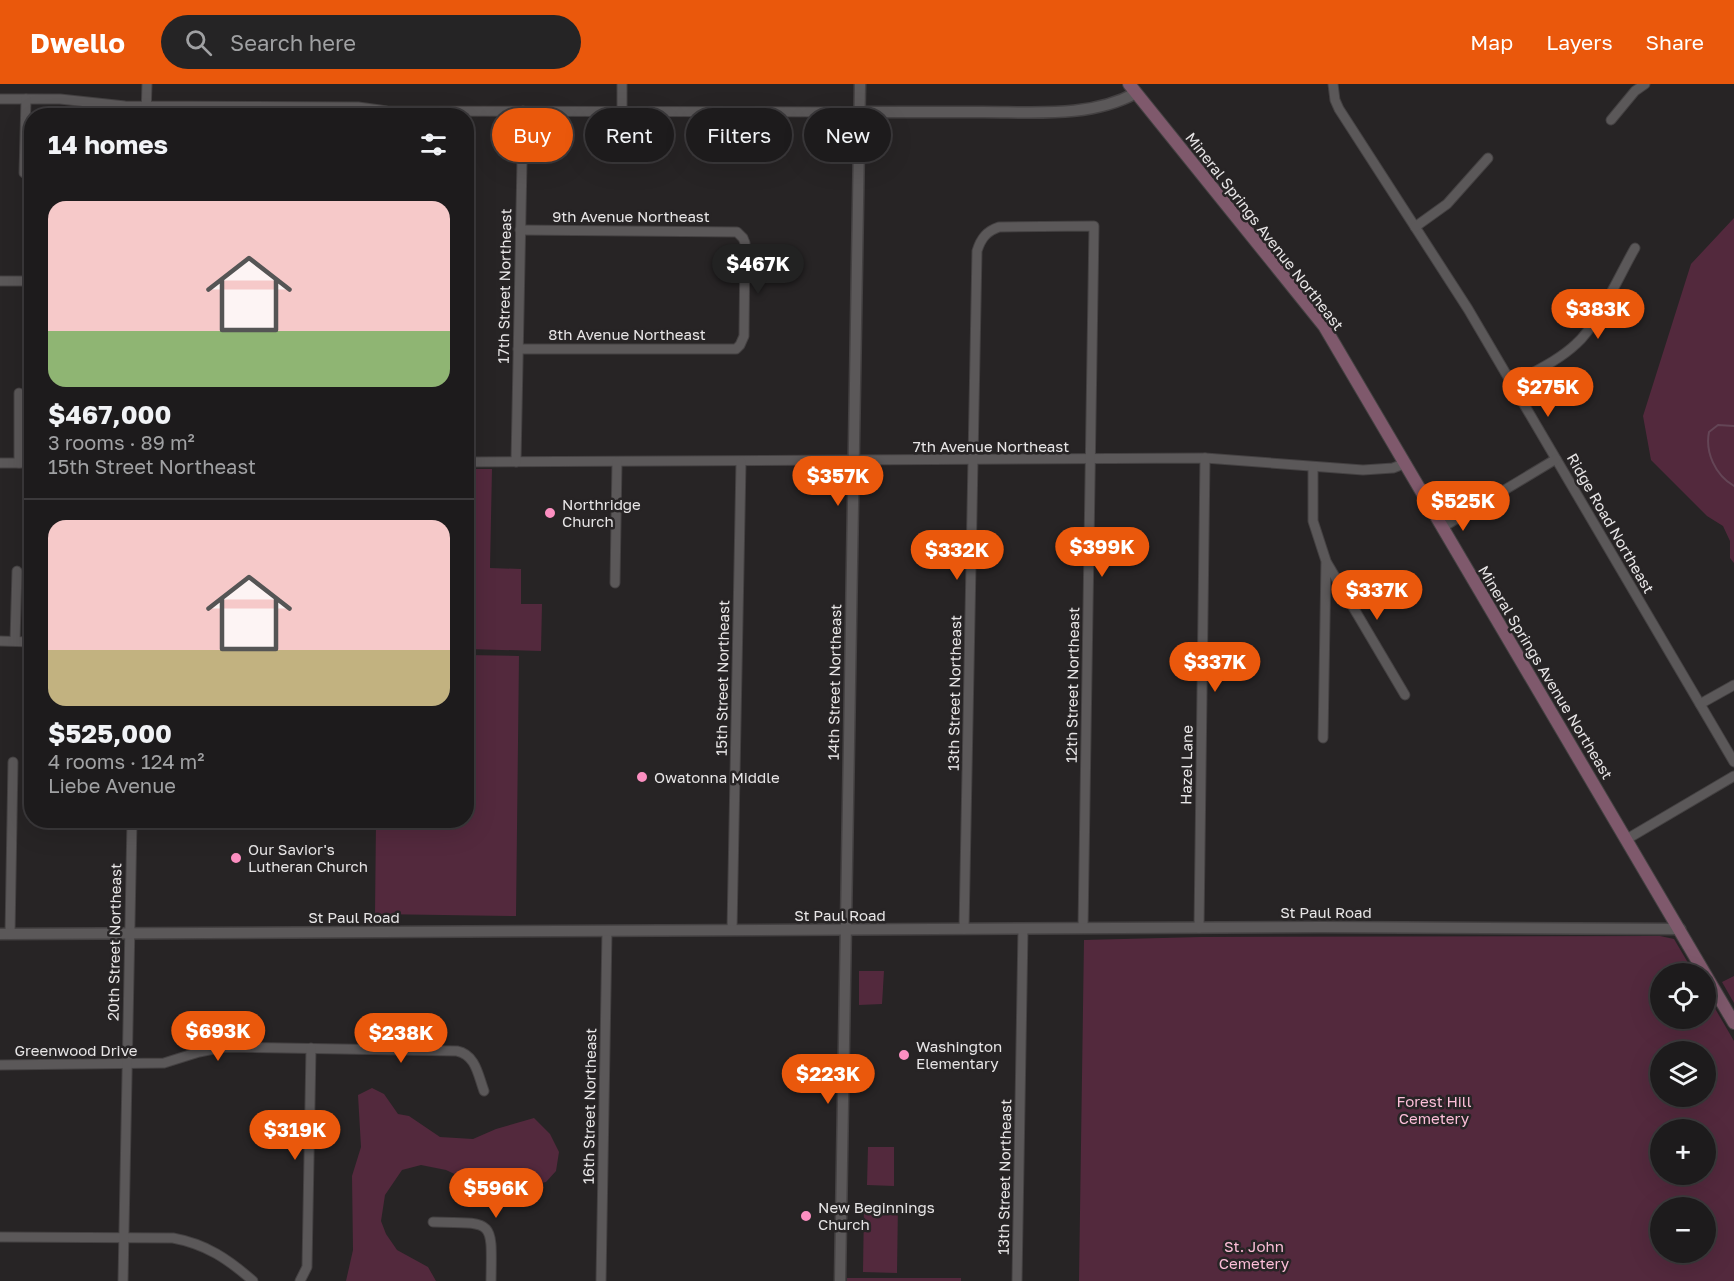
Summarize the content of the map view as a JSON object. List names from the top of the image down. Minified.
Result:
{"streets":{"main road":["Mineral Springs Avenue Northeast"],"street":["9th Avenue Northeast","17th Street Northeast","8th Avenue Northeast","7th Avenue Northeast","Ridge Road Northeast","15th Street Northeast","14th Street Northeast","12th Street Northeast","13th Street Northeast","Hazel Lane","St Paul Road","20th Street Northeast","Greenwood Drive","16th Street Northeast"]},"crossings":[["9th Avenue Northeast","17th Street Northeast"],["9th Avenue Northeast","8th Avenue Northeast"],["Mineral Springs Avenue Northeast","7th Avenue Northeast"],["Mineral Springs Avenue Northeast","St Paul Road"],["17th Street Northeast","8th Avenue Northeast"],["17th Street Northeast","7th Avenue Northeast"],["7th Avenue Northeast","15th Street Northeast"],["7th Avenue Northeast","14th Street Northeast"],["7th Avenue Northeast","12th Street Northeast"],["7th Avenue Northeast","13th Street Northeast"],["7th Avenue Northeast","Hazel Lane"],["15th Street Northeast","St Paul Road"],["14th Street Northeast","St Paul Road"],["12th Street Northeast","13th Street Northeast"],["12th Street Northeast","St Paul Road"],["13th Street Northeast","St Paul Road"],["Hazel Lane","St Paul Road"],["St Paul Road","20th Street Northeast"],["St Paul Road","16th Street Northeast"],["20th Street Northeast","Greenwood Drive"]],"parks":["Forest Hill Cemetery","St. John Cemetery"],"places":["Northridge Church","Owatonna Middle","Our Savior's Lutheran Church","Washington Elementary","New Beginnings Church"],"page":{"header":"Dwello","search":"Search here","nav":["Map","Layers","Share"],"chip":["Buy","Rent","Filters","New"],"heading":"14 homes","list":[{"name":"$467,000","note":"3 rooms · 89 m² · 15th Street Northeast"},{"name":"$525,000","note":"4 rooms · 124 m² · Liebe Avenue"}],"price":["$467K","$383K","$275K","$357K","$525K","$399K","$332K","$337K","$337K","$693K","$238K","$223K","$319K","$596K"],"map_buttons":["+","−"]}}
